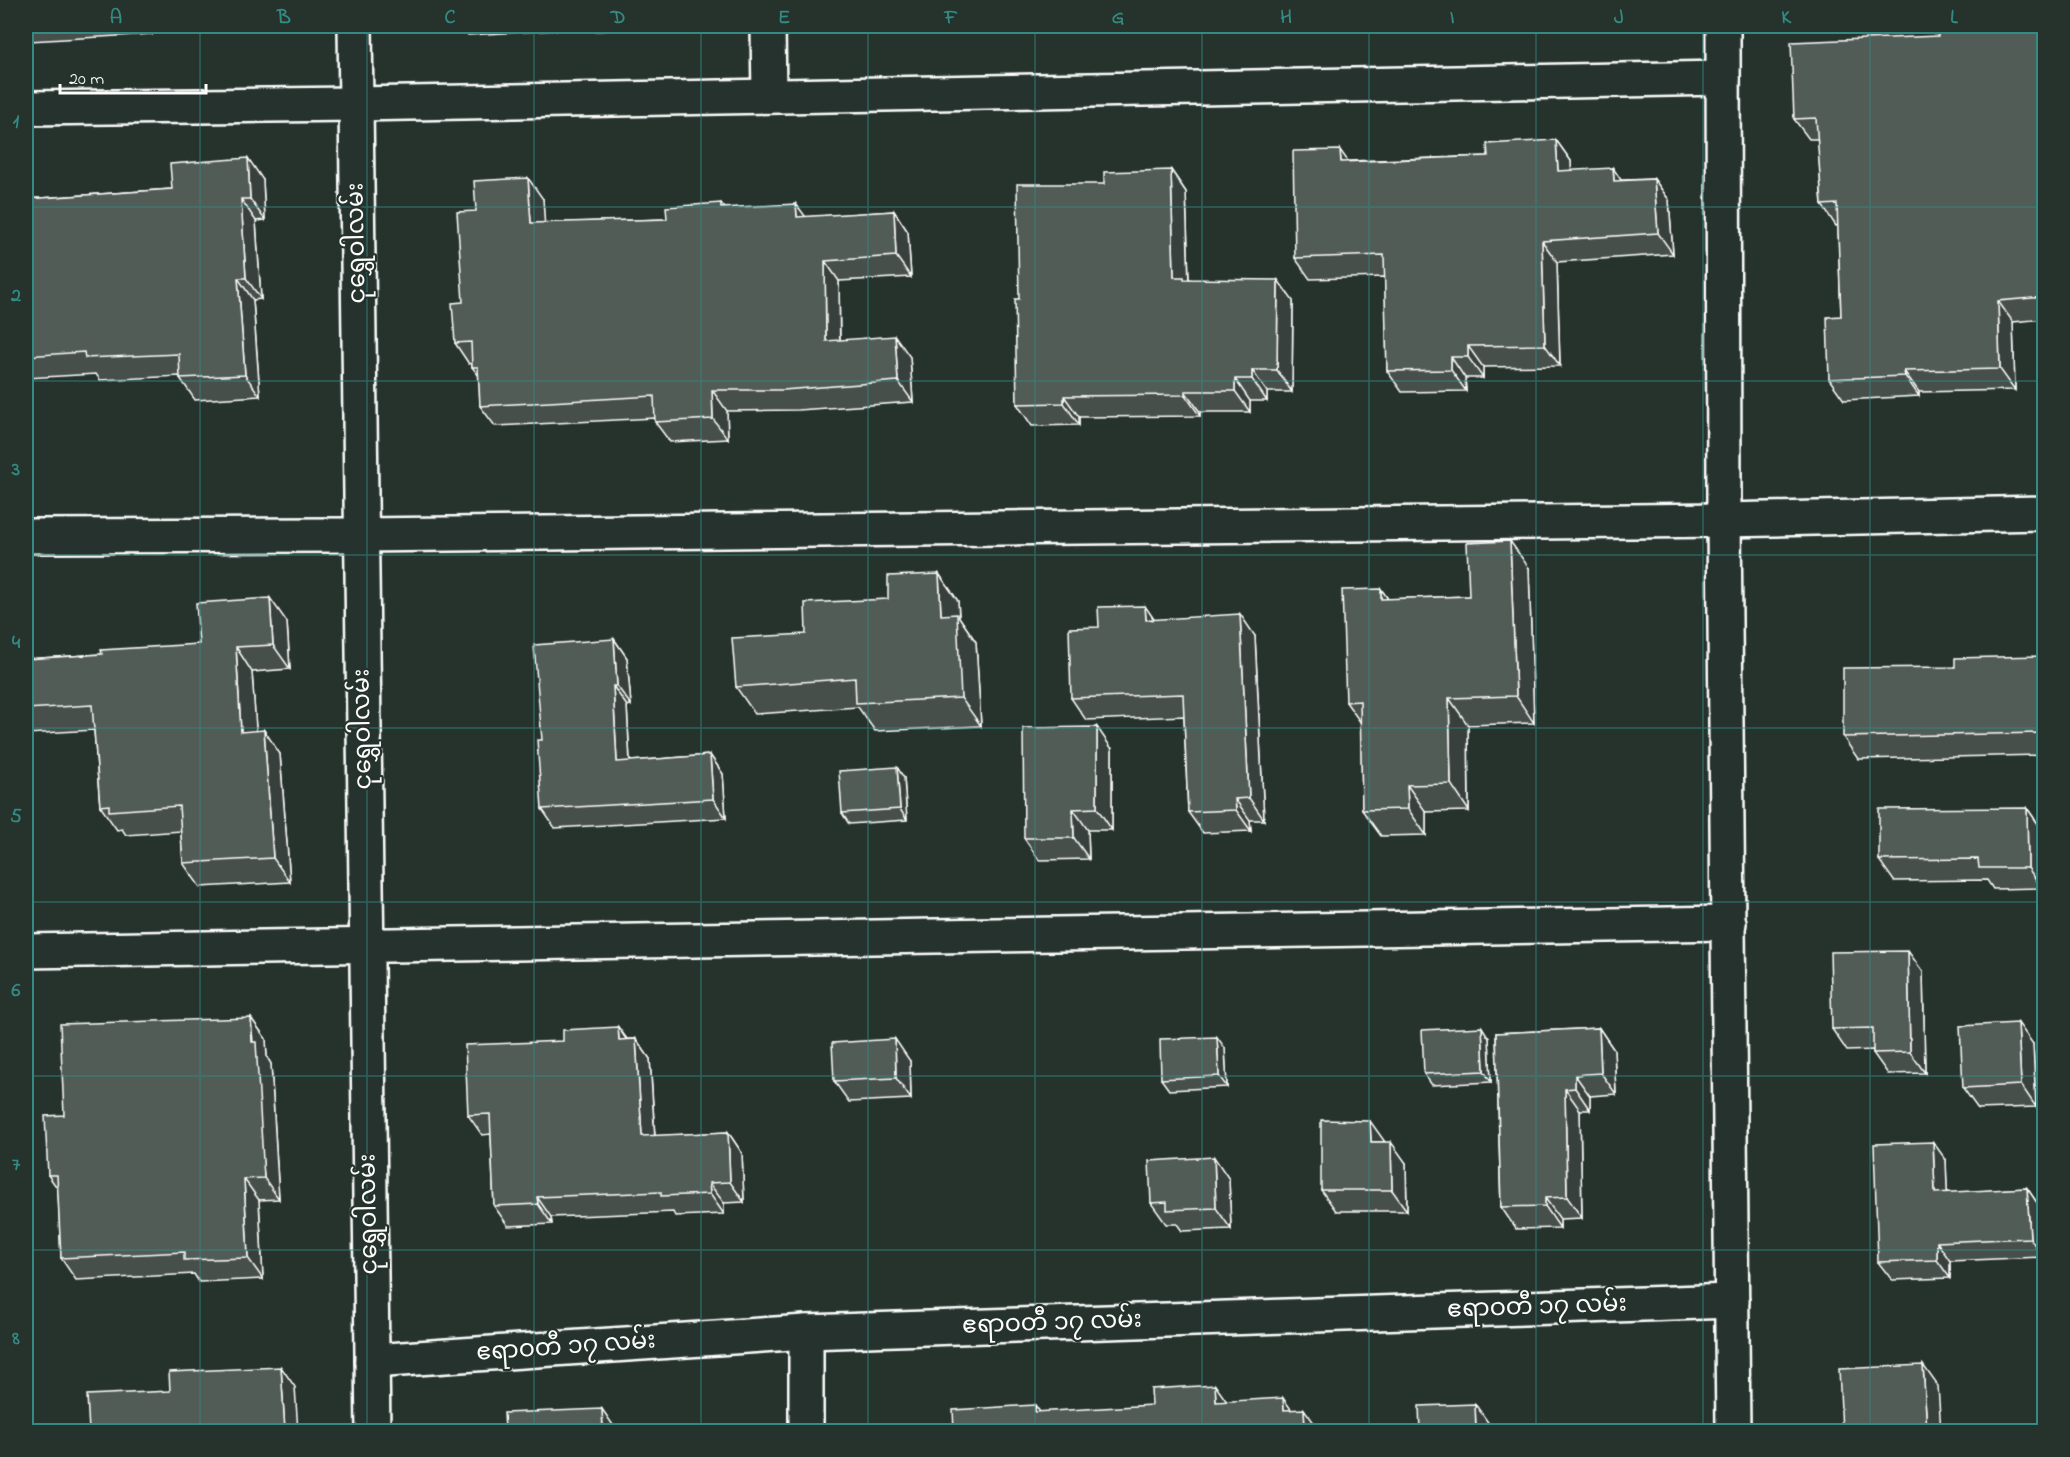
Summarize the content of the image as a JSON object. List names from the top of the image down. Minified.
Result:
{"streets":{"street":["ငုရွှေဝါလမ်း","ဧရာဝတီ ၁၇ လမ်း"]},"crossings":[["ငုရွှေဝါလမ်း","ဧရာဝတီ ၁၇ လမ်း"]],"scale_bar":"20 m","grid":{"columns":["A","B","C","D","E","F","G","H","I","J","K","L"],"rows":["1","2","3","4","5","6","7","8"]}}
